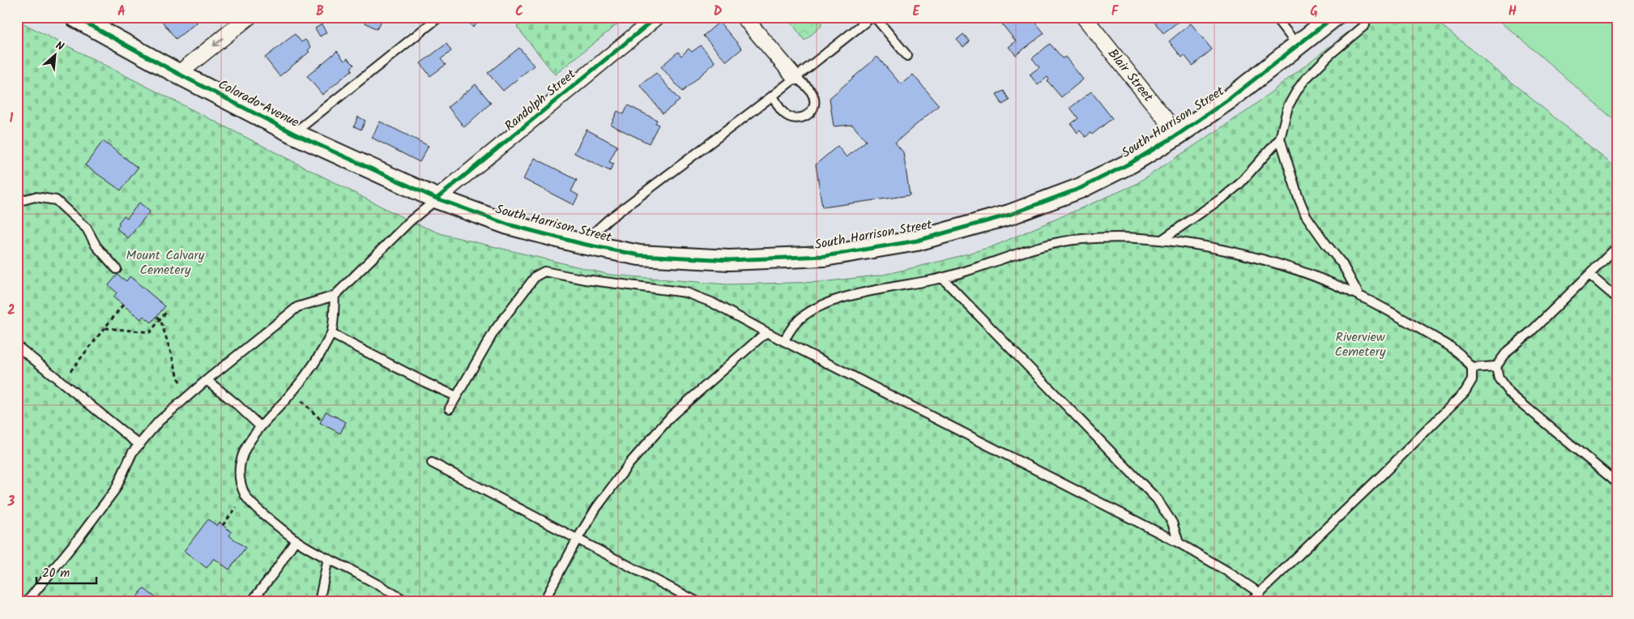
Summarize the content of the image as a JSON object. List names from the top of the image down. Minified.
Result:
{"streets":{"street":["Blair Street","Randolph Street","Colorado Avenue","South Harrison Street"]},"crossings":[["Blair Street","South Harrison Street"],["Randolph Street","Colorado Avenue"],["Randolph Street","South Harrison Street"],["Colorado Avenue","South Harrison Street"]],"parks":["Mount Calvary Cemetery","Riverview Cemetery"],"scale_bar":"20 m","north":"top right","grid":{"columns":["A","B","C","D","E","F","G","H"],"rows":["1","2","3"]}}
